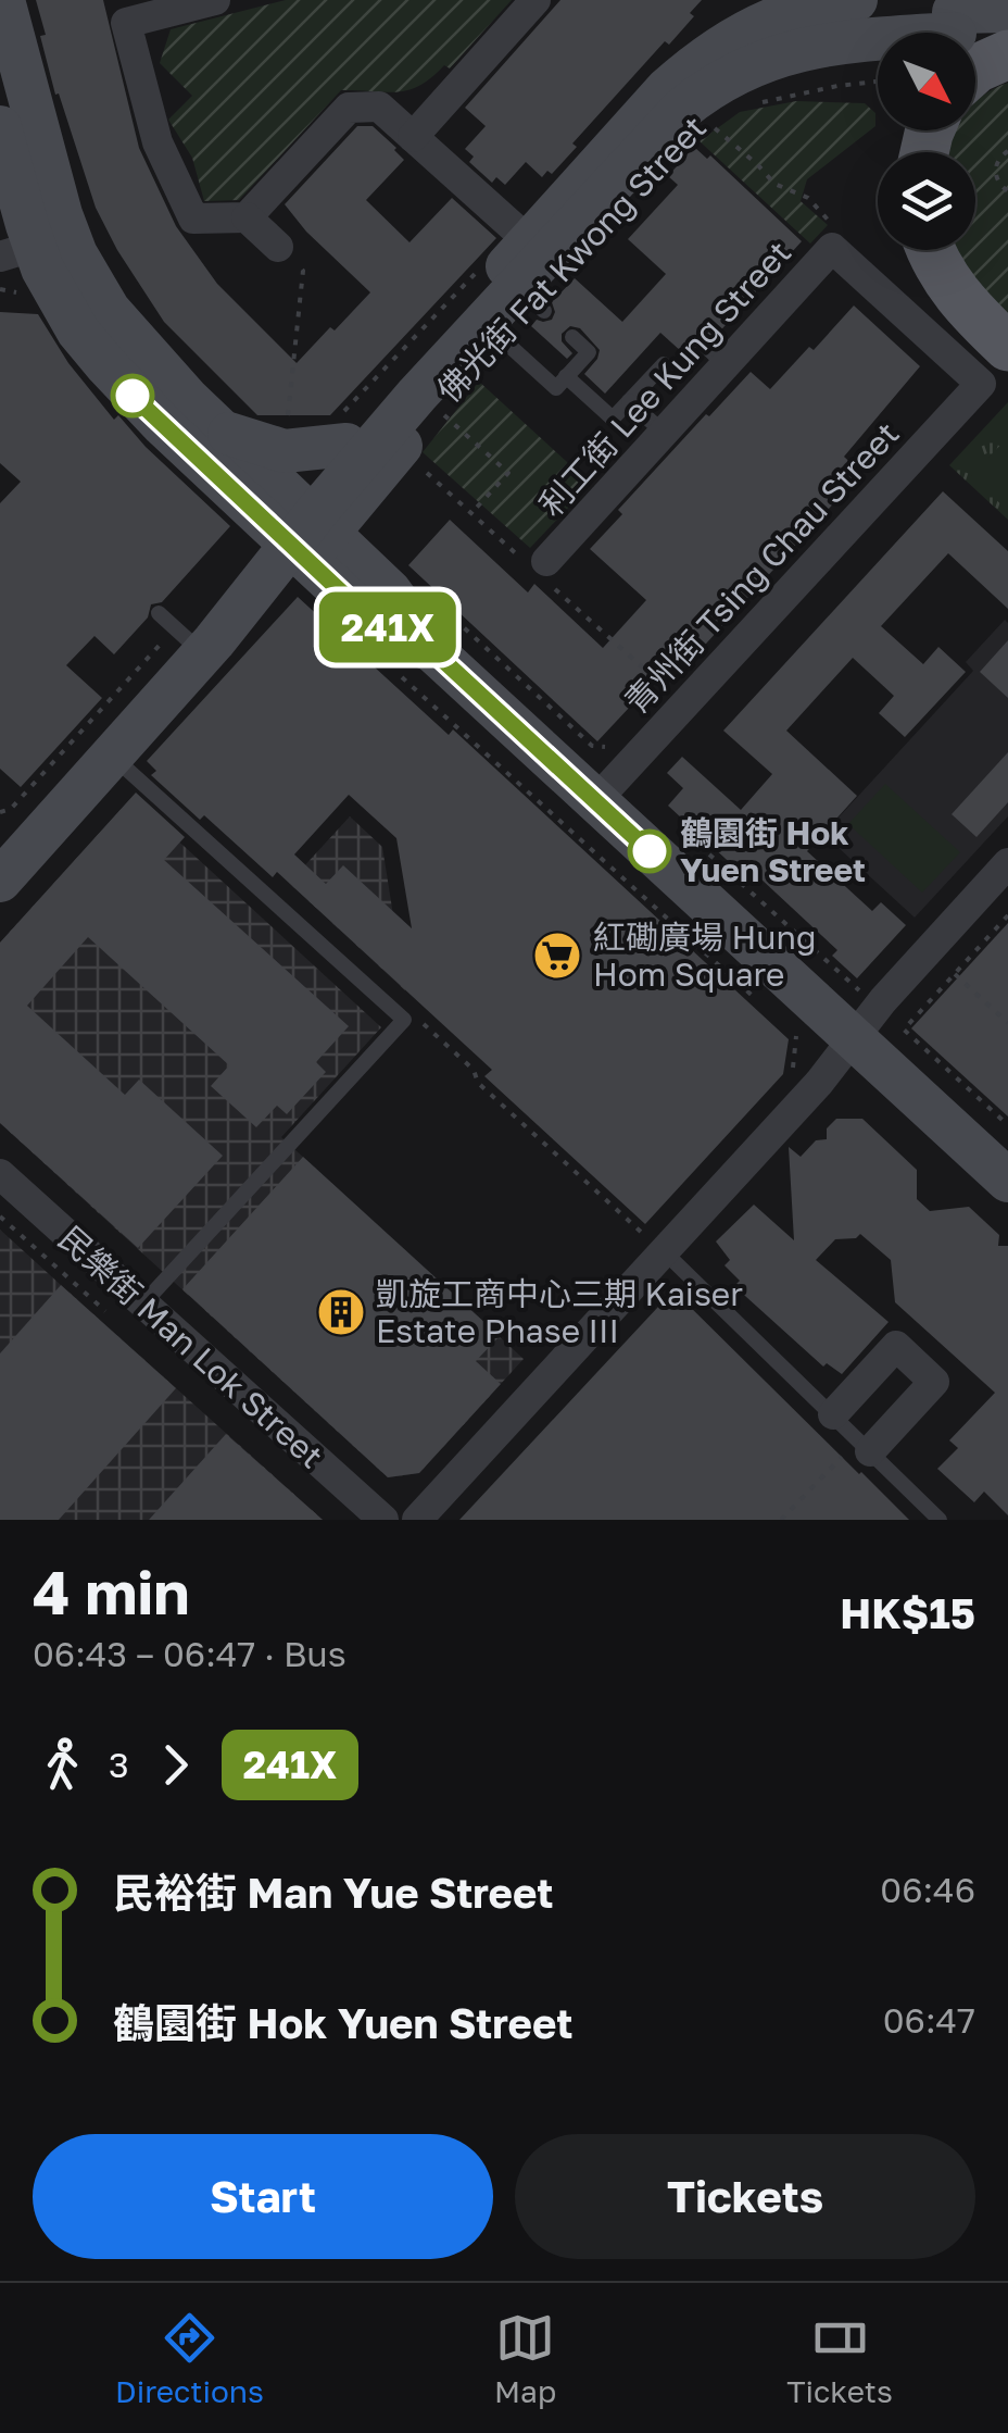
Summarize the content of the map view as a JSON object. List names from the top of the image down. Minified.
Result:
{"streets":{"main road":["佛光街 Fat Kwong Street"],"street":["利工街 Lee Kung Street","青州街 Tsing Chau Street","民樂街 Man Lok Street"]},"crossings":[["利工街 Lee Kung Street","青州街 Tsing Chau Street"]],"places":{"other":["鶴園街 Hok Yuen Street"],"supermarket":["紅磡廣場 Hung Hom Square"],"building":["凱旋工商中心三期 Kaiser Estate Phase III"]},"lines":["bus line 241X"],"north":"bottom right","page":{"on_map":"241X","heading":["4 min","06:43 – 06:47 · Bus","HK$15"],"legs":["3","241X"],"list":[{"name":"民裕街 Man Yue Street","value":"06:46"},{"name":"鶴園街 Hok Yuen Street","value":"06:47"}],"buttons":["Start","Tickets"],"tabs":["Directions","Map","Tickets"]}}
